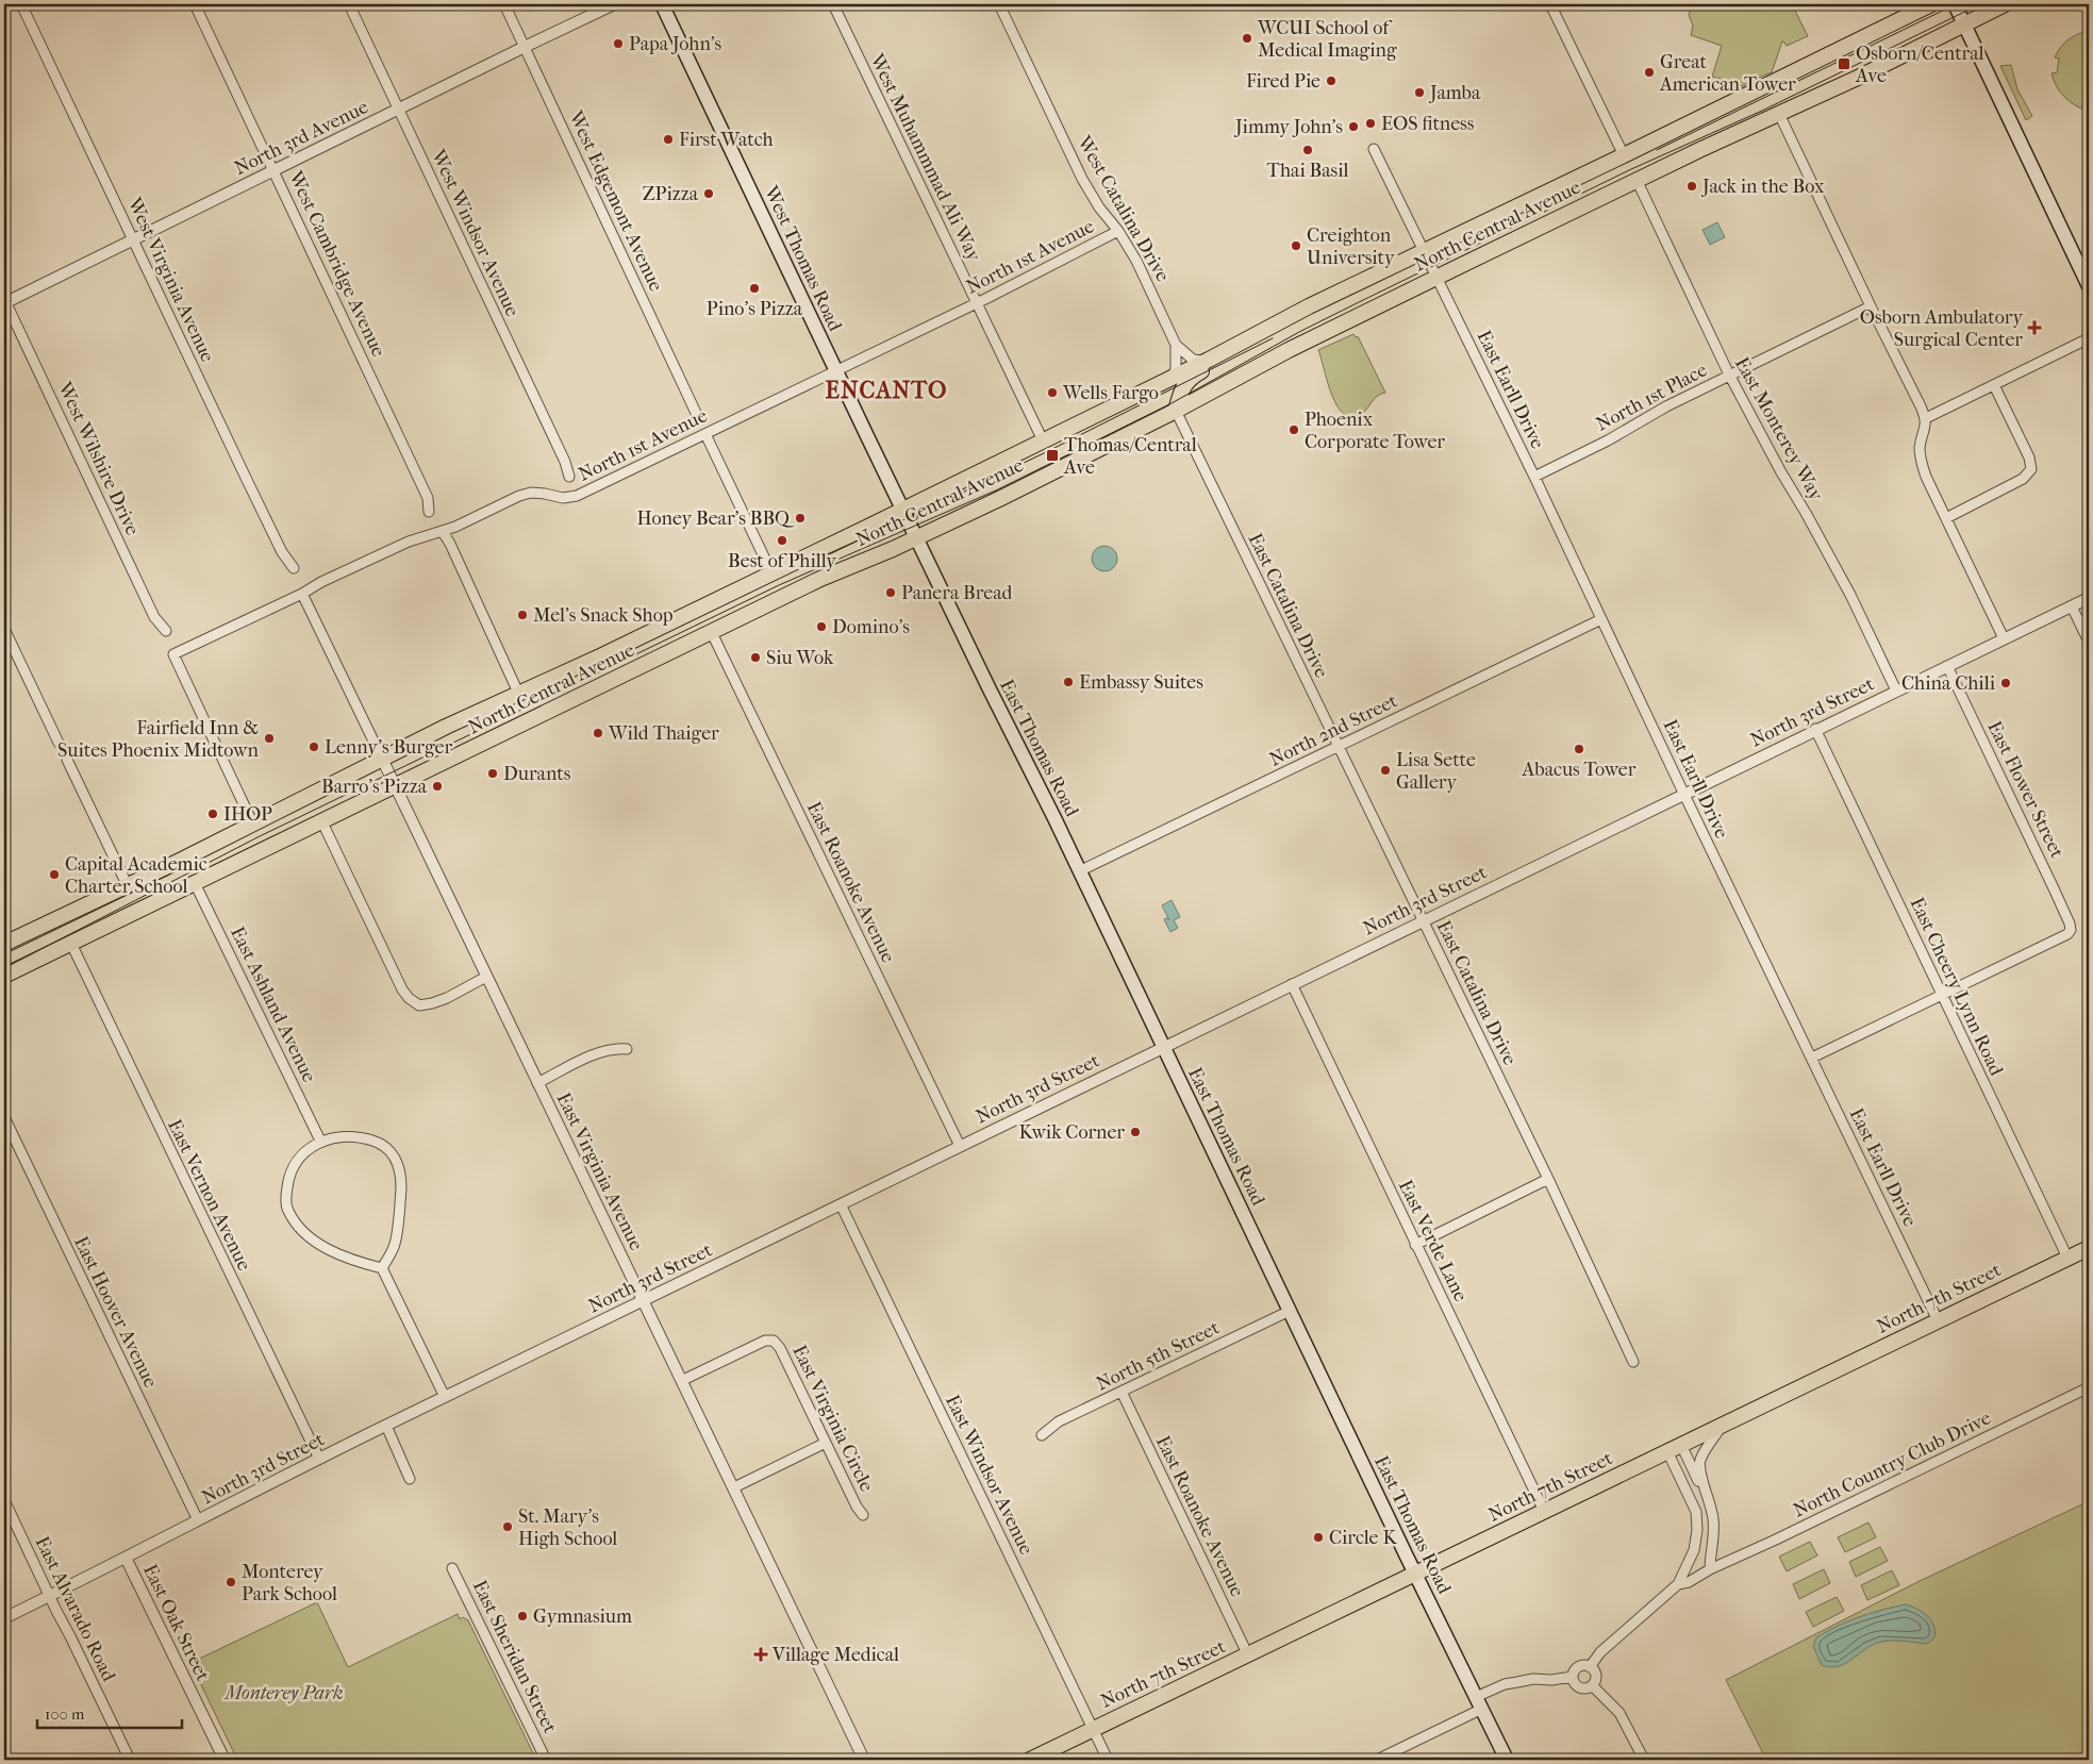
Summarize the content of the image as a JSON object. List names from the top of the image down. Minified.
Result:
{"streets":{"main road":["North Central Avenue","West Thomas Road","East Thomas Road","North 7th Street"],"street":["North 3rd Avenue","West Muhammmad Ali Way","West Edgemont Avenue","West Catalina Drive","West Windsor Avenue","North 1st Avenue","West Cambridge Avenue","West Virginia Avenue","East Earll Drive","North 1st Place","East Monterey Way","West Wilshire Drive","East Catalina Drive","North 3rd Street","North 2nd Street","East Flower Street","East Roanoke Avenue","East Cheery Lynn Road","East Ashland Avenue","East Virginia Avenue","East Vernon Avenue","East Verde Lane","East Hoover Avenue","North 5th Street","East Virginia Circle","North Country Club Drive","East Windsor Avenue","East Alvarado Road","East Oak Street","East Sheridan Street"]},"crossings":[["North 3rd Avenue","West Edgemont Avenue"],["North 3rd Avenue","West Windsor Avenue"],["North 3rd Avenue","West Cambridge Avenue"],["North 3rd Avenue","West Virginia Avenue"],["North 3rd Avenue","West Wilshire Drive"],["West Muhammmad Ali Way","North Central Avenue"],["West Muhammmad Ali Way","North 1st Avenue"],["West Catalina Drive","North Central Avenue"],["West Catalina Drive","North 1st Avenue"],["North Central Avenue","North 1st Avenue"],["North Central Avenue","West Thomas Road"],["North Central Avenue","East Earll Drive"],["North Central Avenue","East Monterey Way"],["North Central Avenue","East Catalina Drive"],["North Central Avenue","East Thomas Road"],["North Central Avenue","East Roanoke Avenue"],["North Central Avenue","East Ashland Avenue"],["North Central Avenue","East Virginia Avenue"],["North Central Avenue","East Vernon Avenue"],["North 1st Avenue","West Thomas Road"],["West Thomas Road","East Thomas Road"],["East Earll Drive","North 1st Place"],["East Earll Drive","North 3rd Street"],["East Earll Drive","North 2nd Street"],["East Earll Drive","North 7th Street"],["North 1st Place","East Monterey Way"],["East Monterey Way","North 3rd Street"],["East Catalina Drive","North 3rd Street"],["East Catalina Drive","North 2nd Street"],["North 3rd Street","East Thomas Road"],["North 3rd Street","East Flower Street"],["North 3rd Street","East Roanoke Avenue"],["North 3rd Street","East Cheery Lynn Road"],["North 3rd Street","East Virginia Avenue"],["North 3rd Street","East Vernon Avenue"],["North 3rd Street","East Verde Lane"],["North 3rd Street","East Hoover Avenue"],["North 3rd Street","East Windsor Avenue"],["North 3rd Street","East Alvarado Road"],["North 3rd Street","East Oak Street"],["North 2nd Street","East Thomas Road"],["East Thomas Road","North 7th Street"],["East Thomas Road","North 5th Street"],["East Flower Street","East Cheery Lynn Road"],["East Roanoke Avenue","North 7th Street"],["East Roanoke Avenue","North 5th Street"],["East Cheery Lynn Road","North 7th Street"],["East Virginia Avenue","East Virginia Circle"],["East Verde Lane","North 7th Street"],["North 7th Street","North Country Club Drive"],["North 7th Street","East Windsor Avenue"]],"districts":["ENCANTO"],"parks":["Monterey Park"],"places":{"other":["WCUI School of Medical Imaging","Papa John's","Great American Tower","Fired Pie","Jamba","EOS fitness","Jimmy John's","First Watch","Thai Basil","Jack in the Box","ZPizza","Creighton University","Pino's Pizza","Wells Fargo","Phoenix Corporate Tower","Honey Bear's BBQ","Best of Philly","Panera Bread","Mel's Snack Shop","Domino's","Siu Wok","Embassy Suites","China Chili","Wild Thaiger","Fairfield Inn & Suites Phoenix Midtown","Lenny's Burger","Abacus Tower","Lisa Sette Gallery","Durants","Barro's Pizza","IHOP","Capital Academic Charter School","Kwik Corner","St. Mary's High School","Circle K","Monterey Park School","Gymnasium"],"transit":["Osborn/Central Ave","Thomas/Central Ave"],"health":["Osborn Ambulatory Surgical Center","Village Medical"]},"scale_bar":"100 m"}
